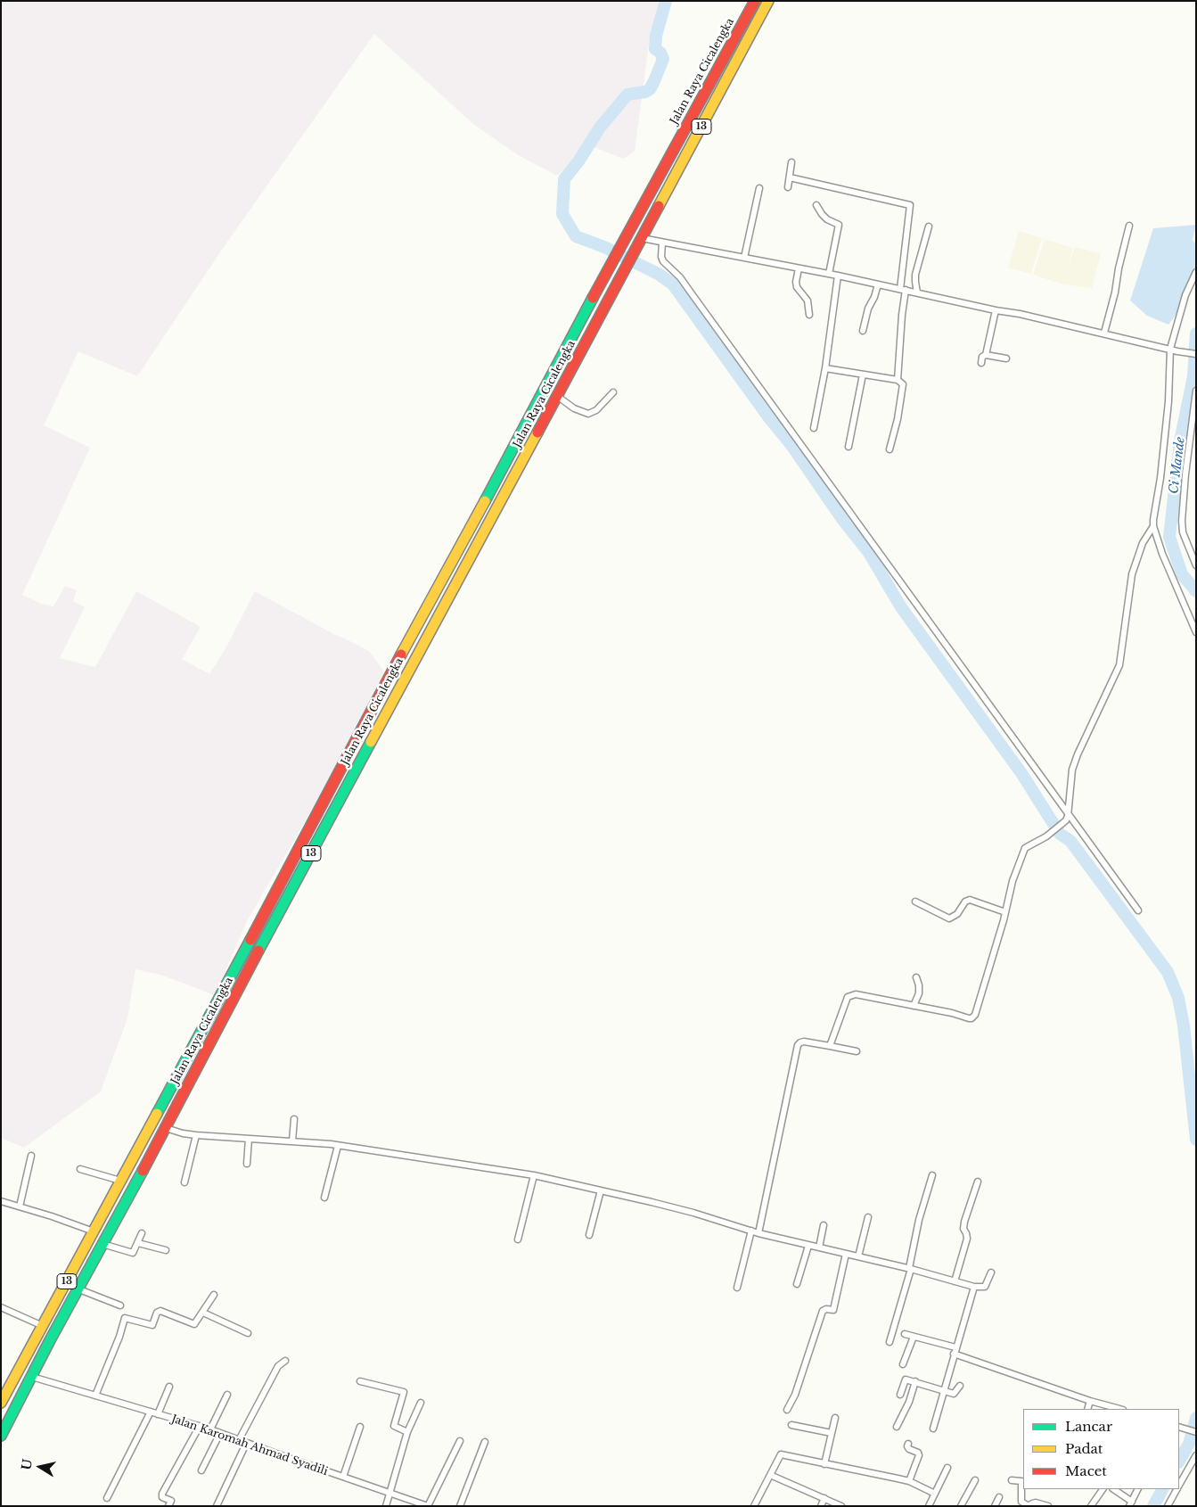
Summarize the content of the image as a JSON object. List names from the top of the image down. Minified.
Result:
{"streets":{"highway":["Jalan Raya Cicalengka","13"],"street":["Jalan Karomah Ahmad Syadili"]},"crossings":[["Jalan Raya Cicalengka","Jalan Karomah Ahmad Syadili"]],"water":["Ci Mande"],"legend":["Lancar","Padat","Macet"],"north":"left"}
